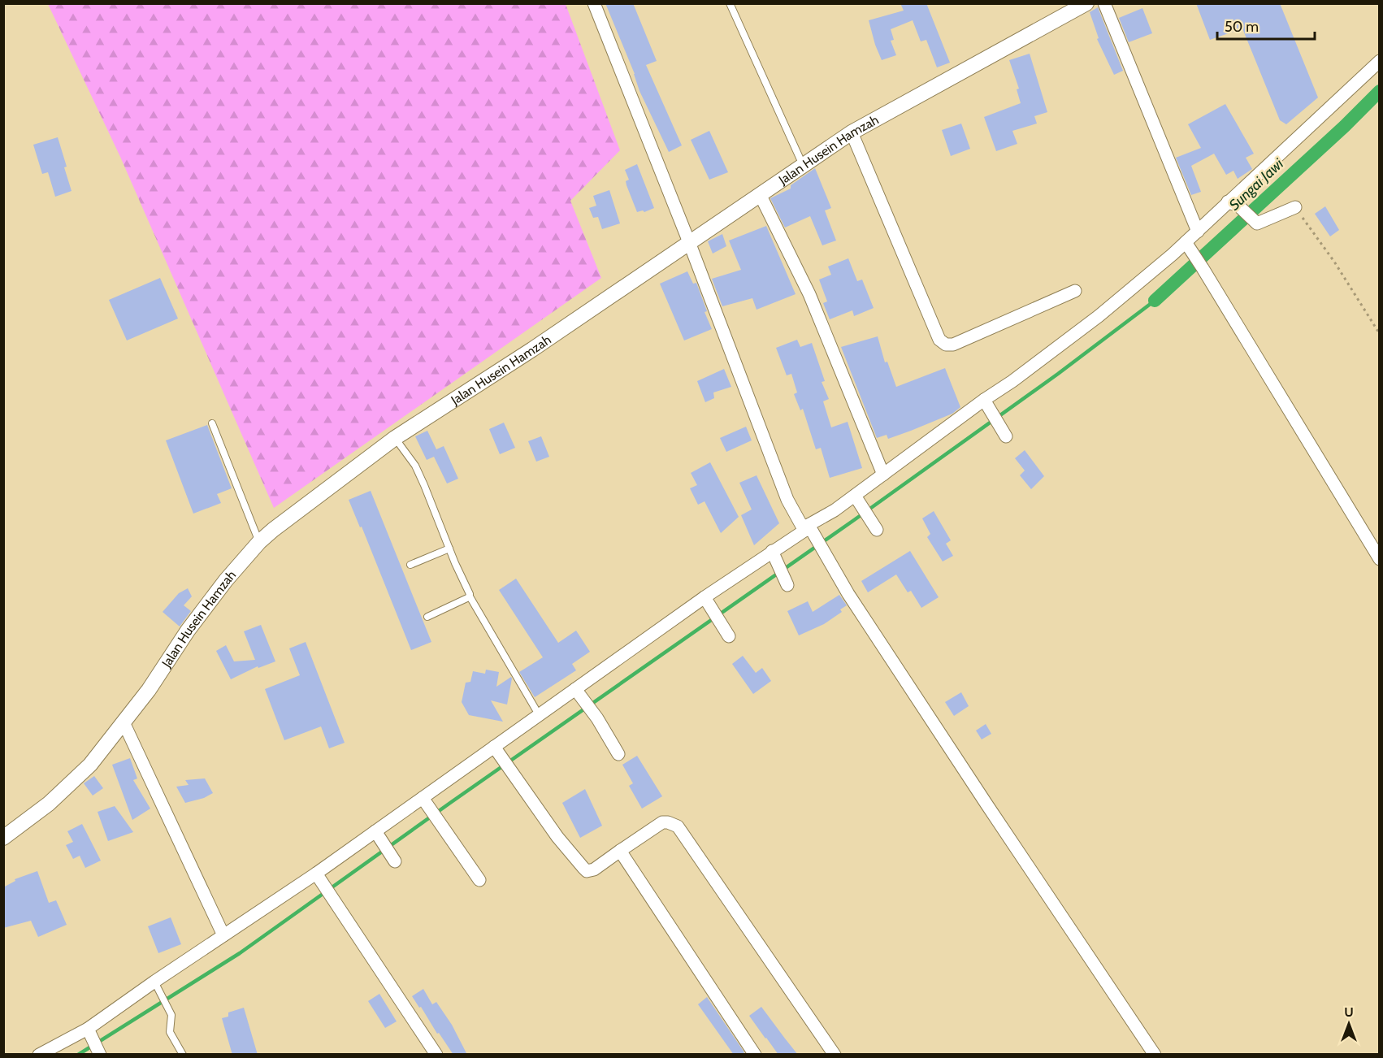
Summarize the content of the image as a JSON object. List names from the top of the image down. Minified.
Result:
{"streets":{"street":["Jalan Husein Hamzah"]},"water":["Sungai Jawi"],"scale_bar":"50 m","north":"top"}
